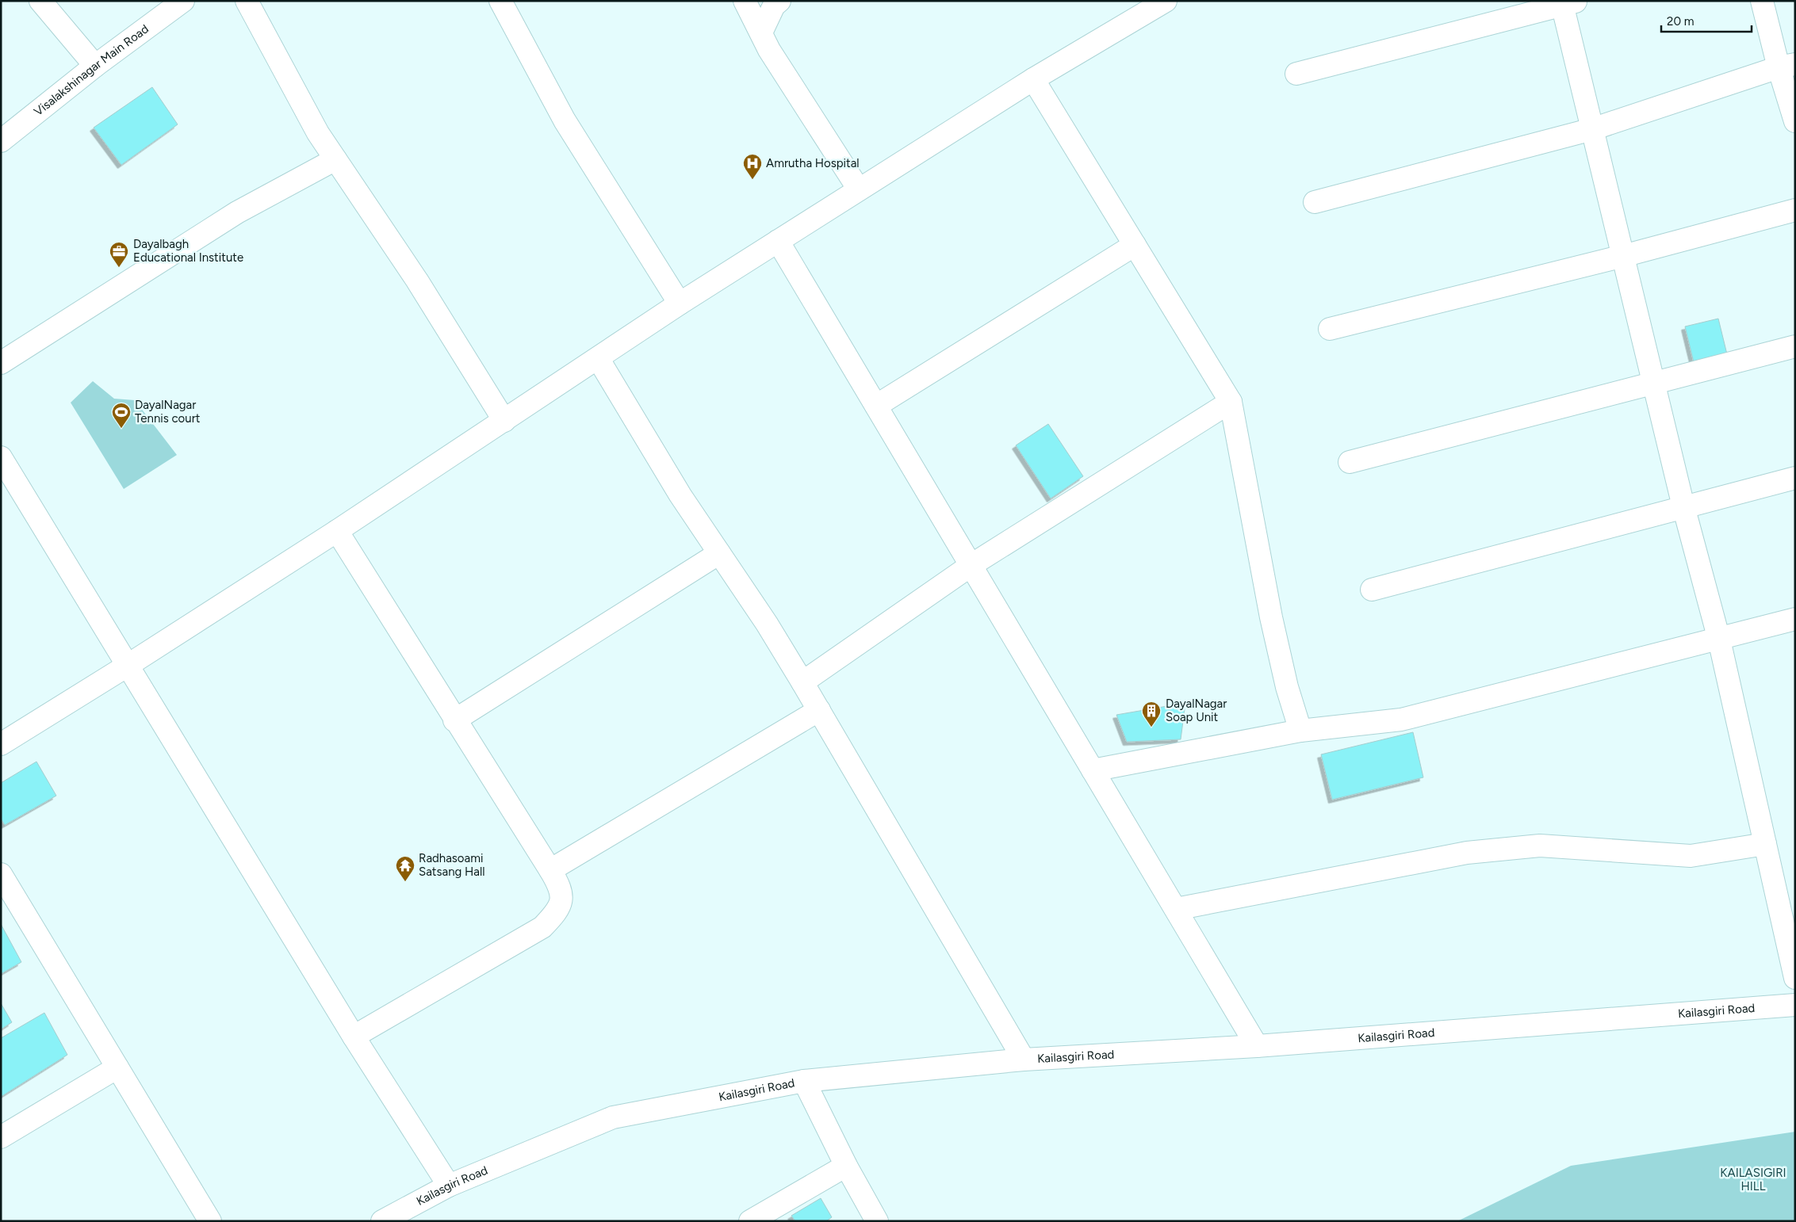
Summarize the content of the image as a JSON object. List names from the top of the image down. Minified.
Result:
{"streets":{"street":["Visalakshinagar Main Road","Kailasgiri Road"]},"parks":["KAILASIGIRI HILL"],"places":{"hospital":["Amrutha Hospital"],"office":["Dayalbagh Educational Institute"],"sports":["DayalNagar Tennis court"],"building":["DayalNagar Soap Unit"],"temple":["Radhasoami Satsang Hall"]},"scale_bar":"20 m"}
